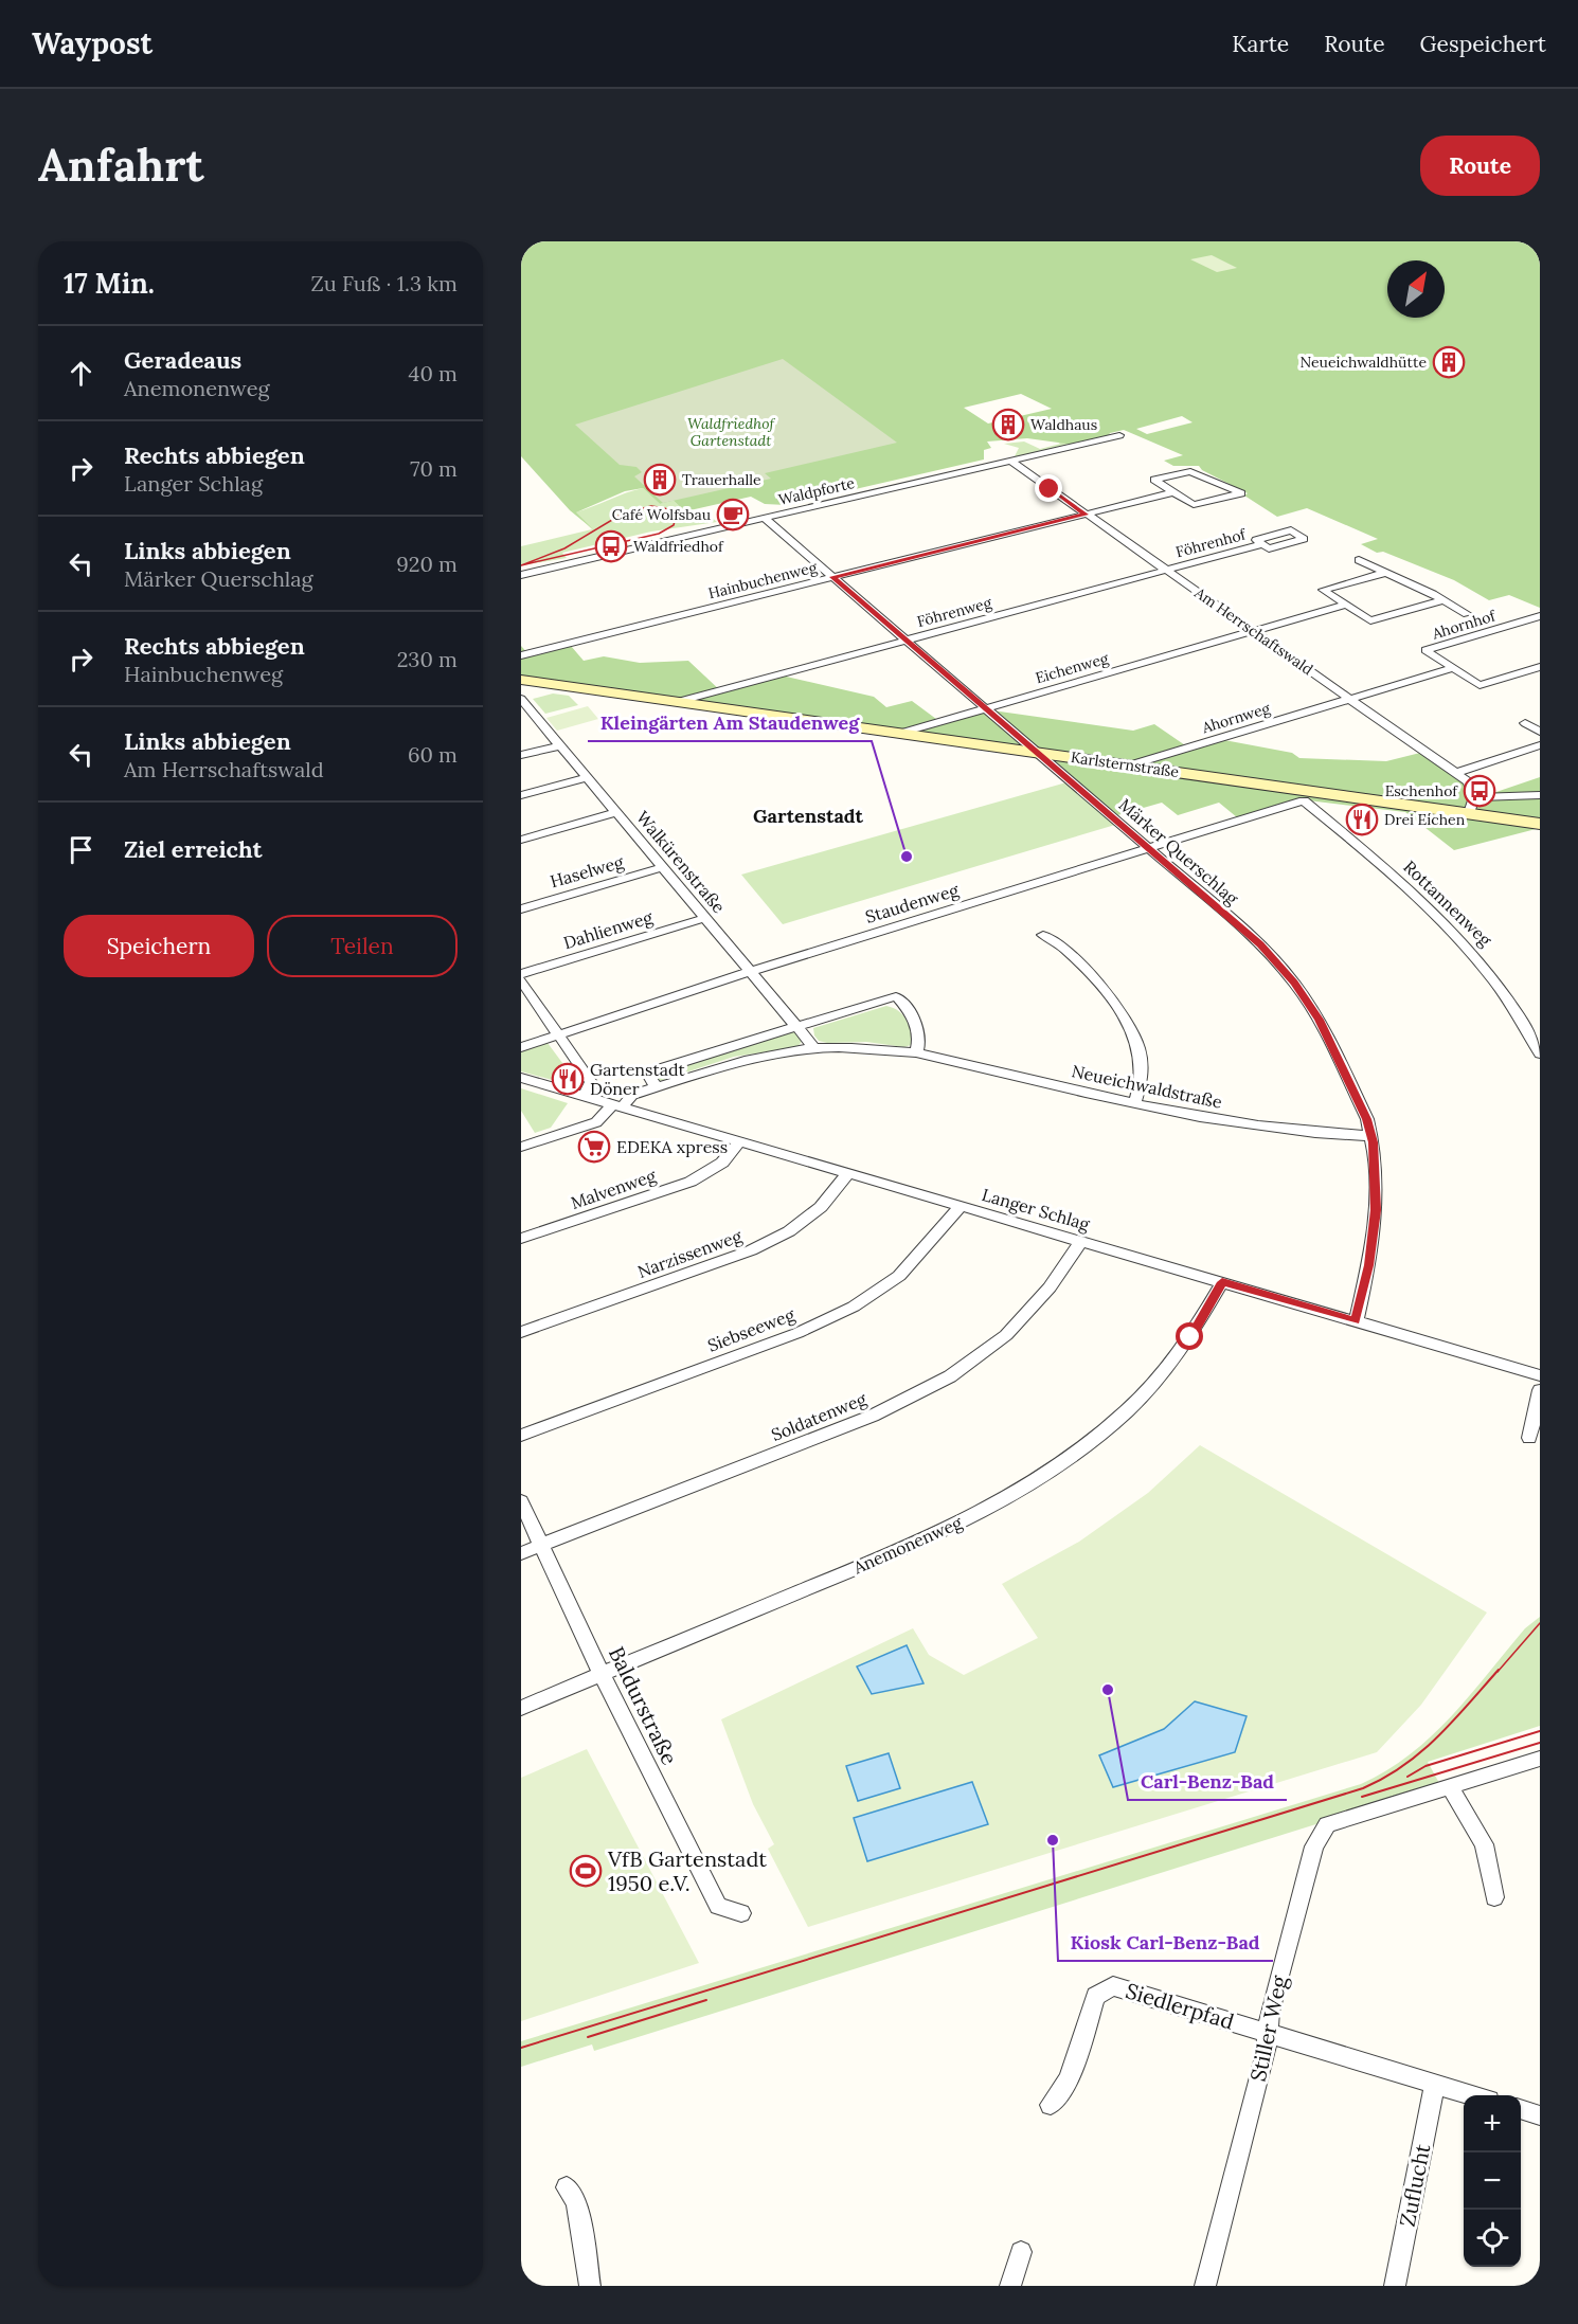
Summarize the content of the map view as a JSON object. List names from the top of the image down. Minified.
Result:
{"streets":{"street":["Waldpforte","Föhrenhof","Hainbuchenweg","Föhrenweg","Ahornhof","Am Herrschaftswald","Eichenweg","Ahornweg","Karlsternstraße","Märker Querschlag","Walkürenstraße","Haselweg","Staudenweg","Rottannenweg","Dahlienweg","Neueichwaldstraße","Malvenweg","Langer Schlag","Narzissenweg","Siebseeweg","Soldatenweg","Anemonenweg","Baldurstraße","Siedlerpfad","Stiller Weg","Zuflucht"]},"crossings":[["Waldpforte","Am Herrschaftswald"],["Waldpforte","Märker Querschlag"],["Föhrenhof","Föhrenweg"],["Föhrenhof","Am Herrschaftswald"],["Hainbuchenweg","Am Herrschaftswald"],["Hainbuchenweg","Märker Querschlag"],["Föhrenweg","Am Herrschaftswald"],["Föhrenweg","Karlsternstraße"],["Föhrenweg","Märker Querschlag"],["Am Herrschaftswald","Eichenweg"],["Am Herrschaftswald","Ahornweg"],["Eichenweg","Karlsternstraße"],["Eichenweg","Märker Querschlag"],["Ahornweg","Karlsternstraße"],["Karlsternstraße","Märker Querschlag"],["Karlsternstraße","Staudenweg"],["Karlsternstraße","Rottannenweg"],["Märker Querschlag","Staudenweg"],["Märker Querschlag","Neueichwaldstraße"],["Märker Querschlag","Langer Schlag"],["Walkürenstraße","Haselweg"],["Walkürenstraße","Staudenweg"],["Walkürenstraße","Dahlienweg"],["Walkürenstraße","Neueichwaldstraße"],["Staudenweg","Rottannenweg"],["Neueichwaldstraße","Langer Schlag"],["Malvenweg","Langer Schlag"],["Langer Schlag","Narzissenweg"],["Langer Schlag","Siebseeweg"],["Langer Schlag","Soldatenweg"],["Langer Schlag","Anemonenweg"],["Soldatenweg","Baldurstraße"],["Anemonenweg","Baldurstraße"],["Siedlerpfad","Stiller Weg"],["Siedlerpfad","Zuflucht"]],"districts":["Gartenstadt"],"parks":["Waldfriedhof Gartenstadt"],"places":{"building":["Neueichwaldhütte","Waldhaus","Trauerhalle"],"cafe":["Café Wolfsbau"],"bus stop":["Waldfriedhof","Eschenhof"],"restaurant":["Drei Eichen","Gartenstadt Döner"],"other":["Kleingärten Am Staudenweg","Carl-Benz-Bad","Kiosk Carl-Benz-Bad"],"supermarket":["EDEKA xpress"],"sports":["VfB Gartenstadt 1950 e.V."]},"north":"top right","page":{"header":"Waypost","nav":["Karte","Route","Gespeichert"],"buttons":["Route",["Speichern","Teilen"]],"title":"Anfahrt","heading":["17 Min.","Zu Fuß · 1.3 km"],"list":[["Geradeaus","Anemonenweg","40 m"],["Rechts abbiegen","Langer Schlag","70 m"],["Links abbiegen","Märker Querschlag","920 m"],["Rechts abbiegen","Hainbuchenweg","230 m"],["Links abbiegen","Am Herrschaftswald","60 m"],"Ziel erreicht"],"map_buttons":["+","−"]}}
